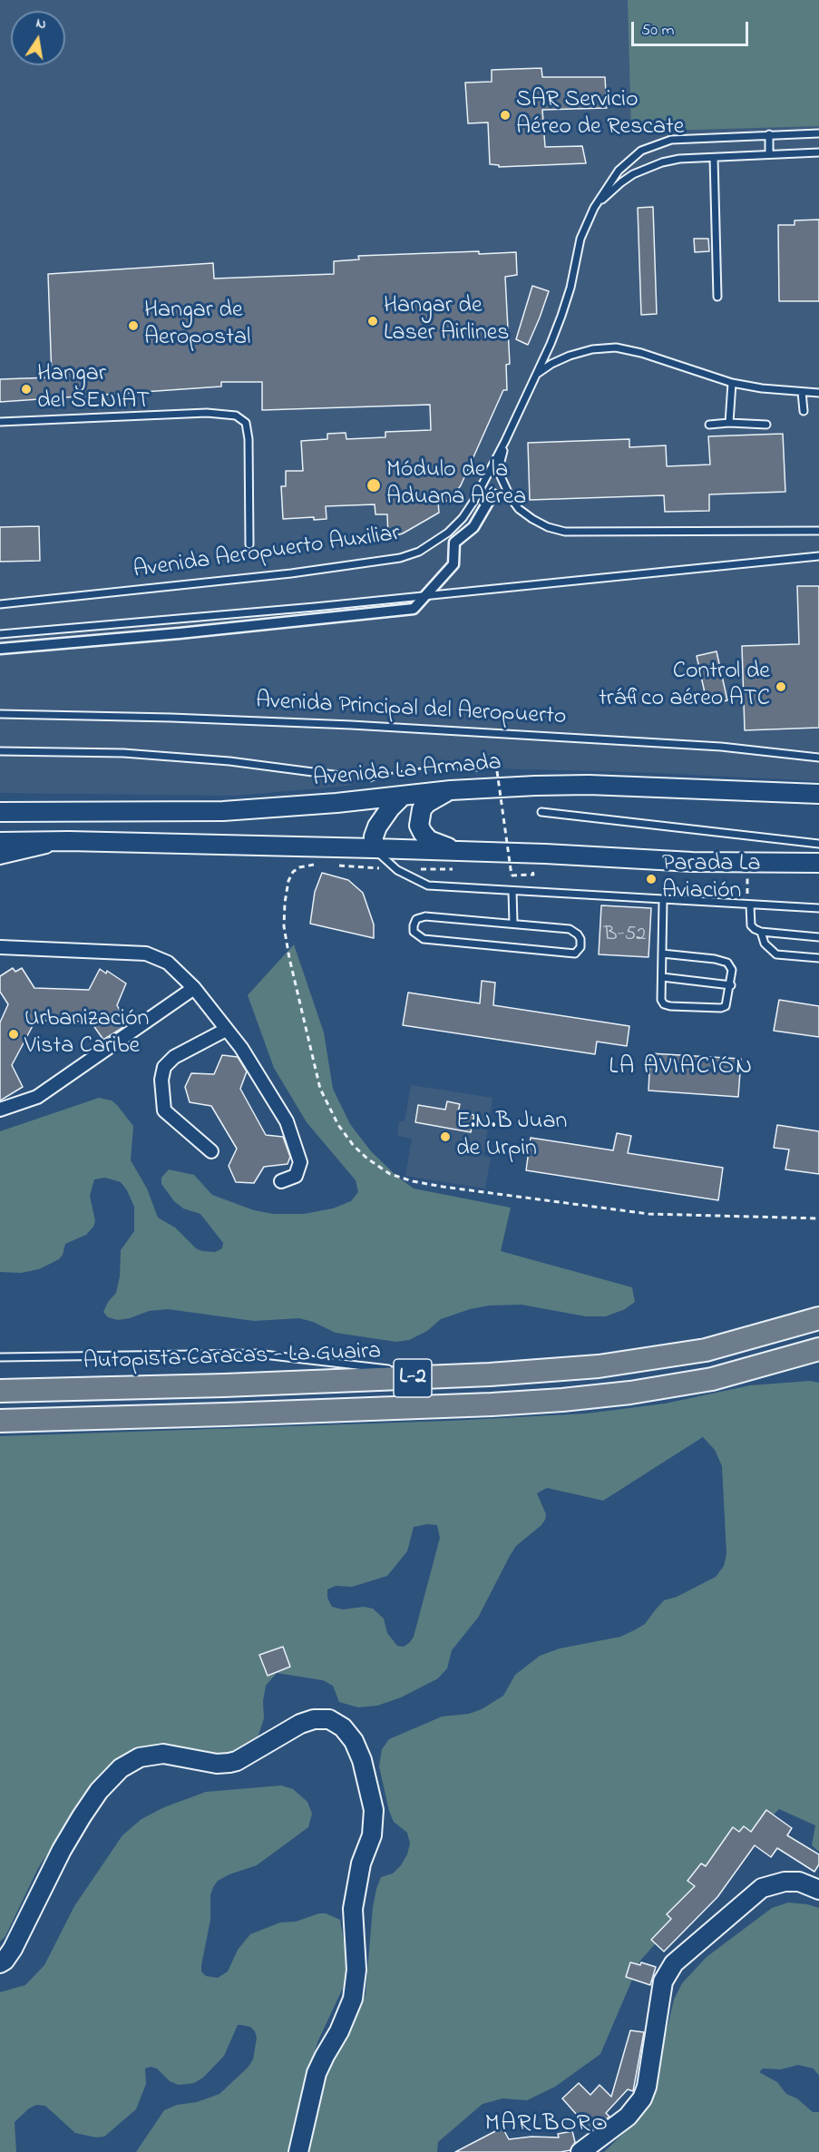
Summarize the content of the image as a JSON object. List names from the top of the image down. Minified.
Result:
{"streets":{"highway":["Autopista Caracas - La Guaira","L-2"],"main road":["Avenida La Armada"],"lane":["Avenida Aeropuerto Auxiliar","Avenida Principal del Aeropuerto"]},"districts":["LA AVIACIÓN","MARLBORO"],"places":["SAR Servicio Aéreo de Rescate","Hangar de Laser Airlines","Hangar de Aeropostal","Hangar del SENIAT","Módulo de la Aduana Aérea","Control de tráfico aéreo ATC","Parada La Aviación","Urbanización Vista Caribe","E.N.B Juan de Urpin"],"house_numbers":["B-52"],"scale_bar":"50 m","north":"top"}
